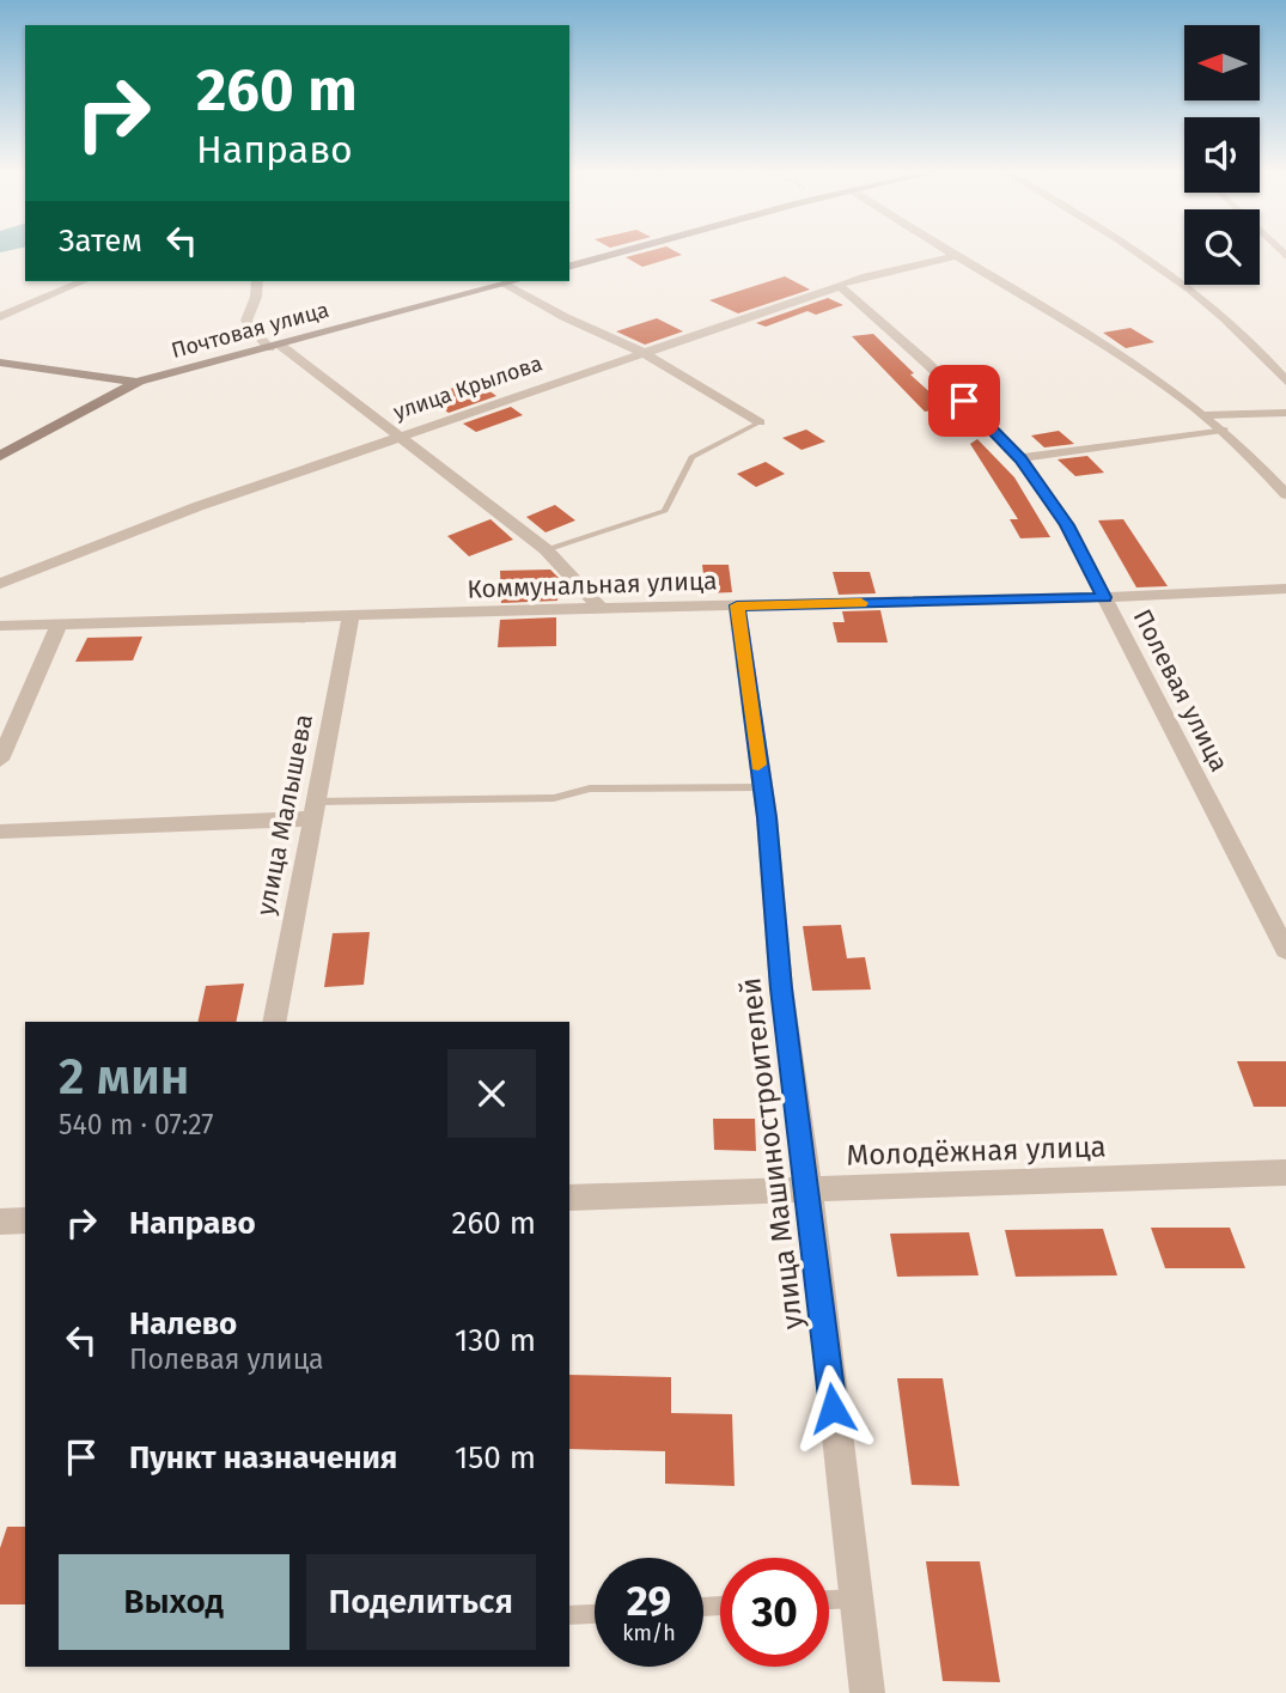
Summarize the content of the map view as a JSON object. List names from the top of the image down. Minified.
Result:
{"streets":{"main road":["Почтовая улица"],"street":["улица Крылова","Коммунальная улица","Полевая улица","улица Малышева","Молодёжная улица","улица Машиностроителей"]},"crossings":[["улица Крылова","Полевая улица"],["Коммунальная улица","Полевая улица"],["Коммунальная улица","улица Малышева"],["Коммунальная улица","улица Машиностроителей"],["Молодёжная улица","улица Машиностроителей"]],"north":"left","page":{"turn":["260 m","Направо"],"then":"Затем","heading":["2 мин","540 m · 07:27"],"list":[{"name":"Направо","value":"260 m"},{"name":"Налево","note":"Полевая улица","value":"130 m"},{"name":"Пункт назначения","value":"150 m"}],"buttons":["Выход","Поделиться"],"speed":"29 km/h","limit":"30"}}
